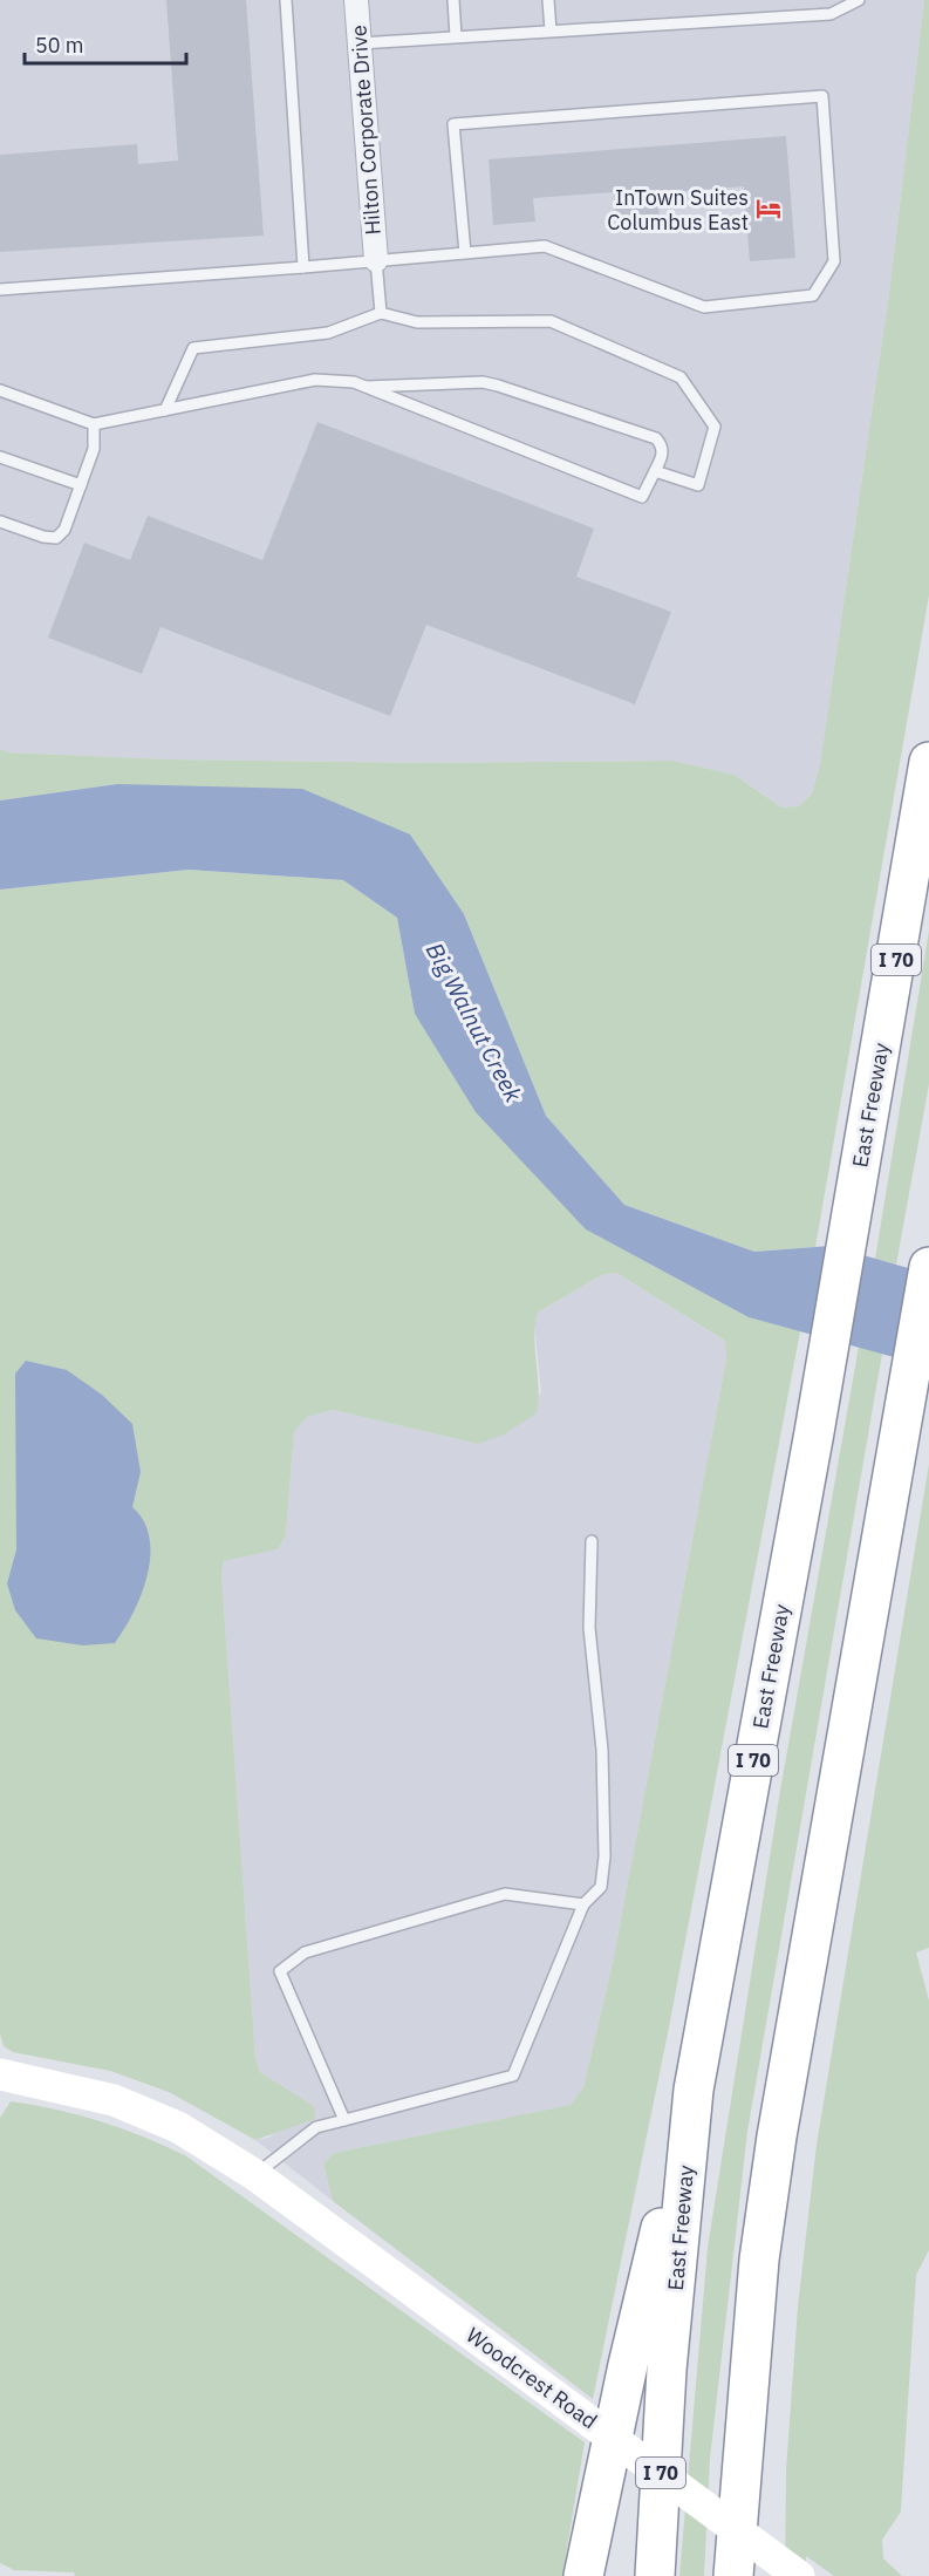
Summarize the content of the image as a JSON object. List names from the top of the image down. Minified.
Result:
{"streets":{"highway":["I 70","East Freeway"],"street":["Hilton Corporate Drive","Woodcrest Road"]},"water":["Big Walnut Creek"],"places":{"hotel":["InTown Suites Columbus East"]},"scale_bar":"50 m"}
